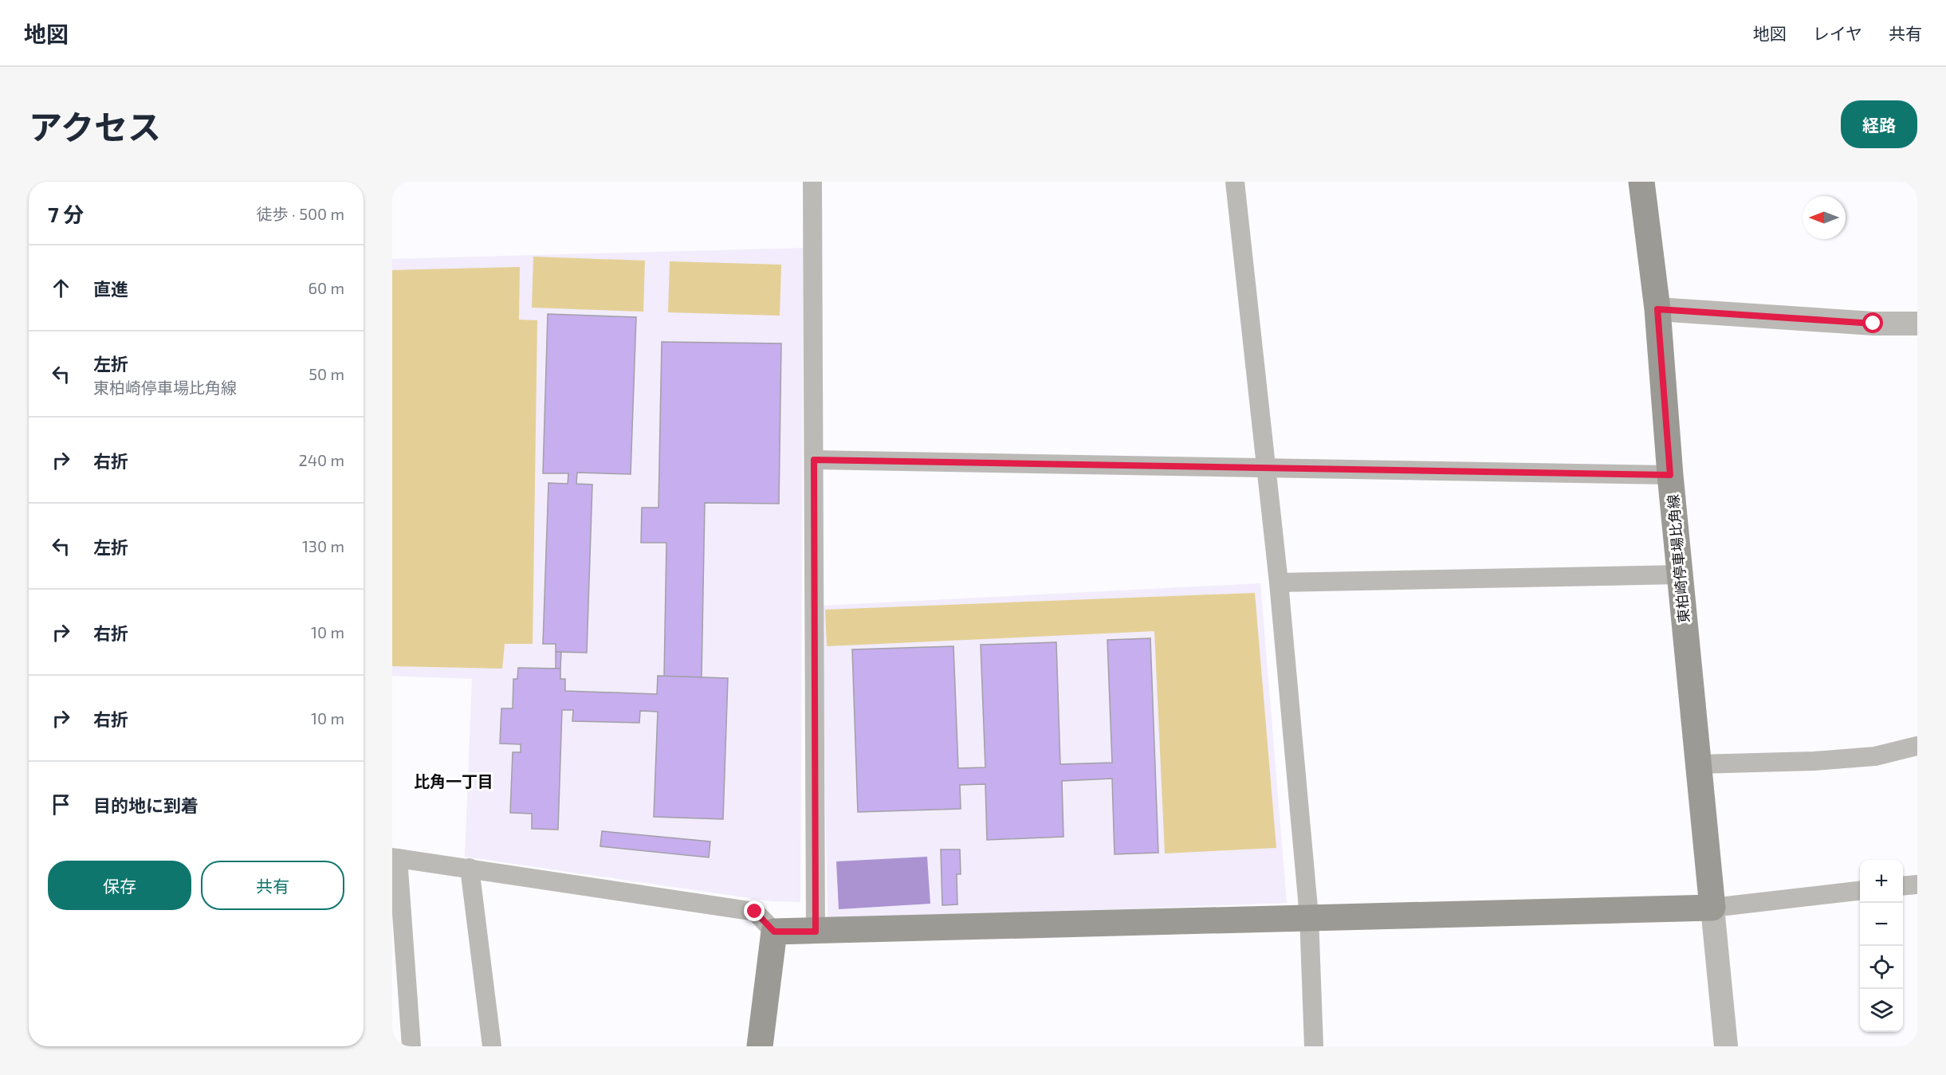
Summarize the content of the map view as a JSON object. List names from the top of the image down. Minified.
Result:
{"streets":{"main road":["東柏崎停車場比角線"]},"districts":["比角一丁目"],"north":"left","page":{"header":"地図","nav":["地図","レイヤ","共有"],"title":"アクセス","buttons":["経路",["保存","共有"]],"heading":["7 分","徒歩 · 500 m"],"list":[["直進","60 m"],["左折","東柏崎停車場比角線","50 m"],["右折","240 m"],["左折","130 m"],["右折","10 m"],["右折","10 m"],"目的地に到着"],"map_buttons":["+","−"]}}
